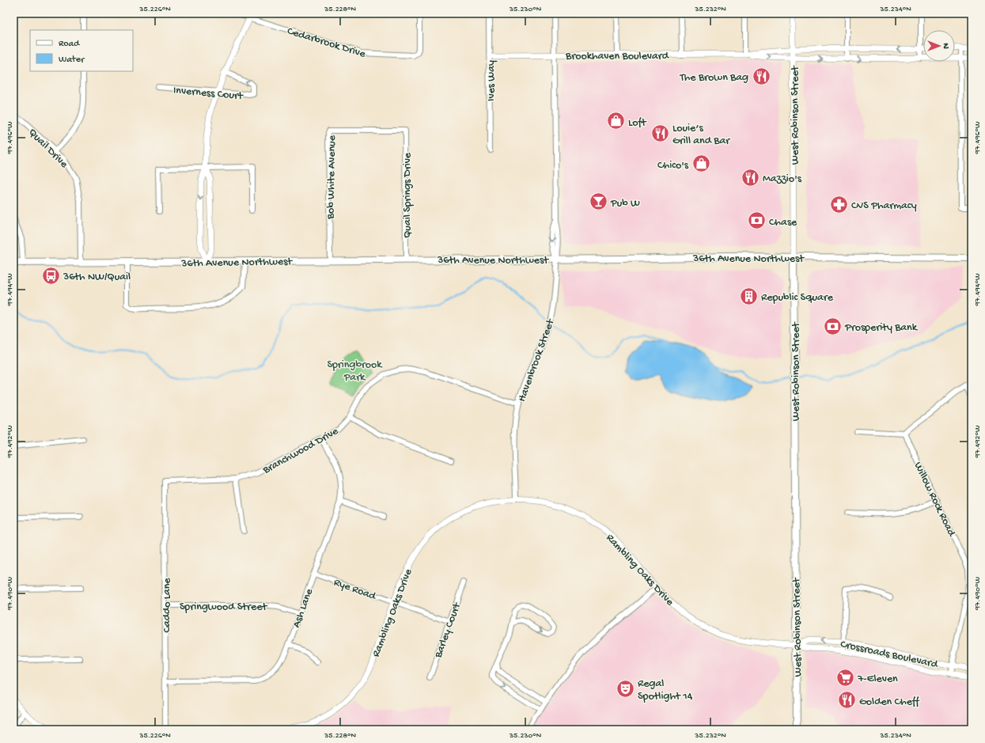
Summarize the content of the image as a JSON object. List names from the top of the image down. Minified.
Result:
{"streets":{"main road":["West Robinson Street","36th Avenue Northwest"],"street":["Cedarbrook Drive","Brookhaven Boulevard","Ives Way","Inverness Court","Quail Drive","Bob White Avenue","Quail Springs Drive","Havenbrook Street","Branchwood Drive","Willow Rock Road","Rambling Oaks Drive","Rye Road","Caddo Lane","Springwood Street","Ash Lane","Barley Court","Crossroads Boulevard"]},"crossings":[["Brookhaven Boulevard","Ives Way"],["Brookhaven Boulevard","West Robinson Street"],["Brookhaven Boulevard","Havenbrook Street"],["West Robinson Street","36th Avenue Northwest"],["West Robinson Street","Rambling Oaks Drive"],["West Robinson Street","Crossroads Boulevard"],["Quail Drive","36th Avenue Northwest"],["Bob White Avenue","Quail Springs Drive"],["Bob White Avenue","36th Avenue Northwest"],["Quail Springs Drive","36th Avenue Northwest"],["36th Avenue Northwest","Havenbrook Street"],["Havenbrook Street","Branchwood Drive"],["Havenbrook Street","Rambling Oaks Drive"],["Branchwood Drive","Caddo Lane"],["Branchwood Drive","Ash Lane"],["Willow Rock Road","Crossroads Boulevard"],["Rambling Oaks Drive","Rye Road"],["Rambling Oaks Drive","Crossroads Boulevard"],["Rye Road","Ash Lane"],["Rye Road","Barley Court"],["Caddo Lane","Springwood Street"],["Caddo Lane","Ash Lane"],["Springwood Street","Ash Lane"]],"parks":["Springbrook Park"],"places":{"restaurant":["The Brown Bag","Louie’s Grill and Bar","Mazzio's","Golden Cheff"],"shop":["Loft","Chico's"],"bar":["Pub W"],"pharmacy":["CVS Pharmacy"],"bank":["Chase","Prosperity Bank"],"bus stop":["36th NW/Quail"],"building":["Republic Square"],"supermarket":["7-Eleven"],"theatre":["Regal Spotlight 14"]},"legend":["Road","Water"],"north":"right","coordinates":["35.226°N","35.228°N","35.230°N","35.232°N","35.234°N","97.496°W","97.494°W","97.492°W","97.490°W"]}
